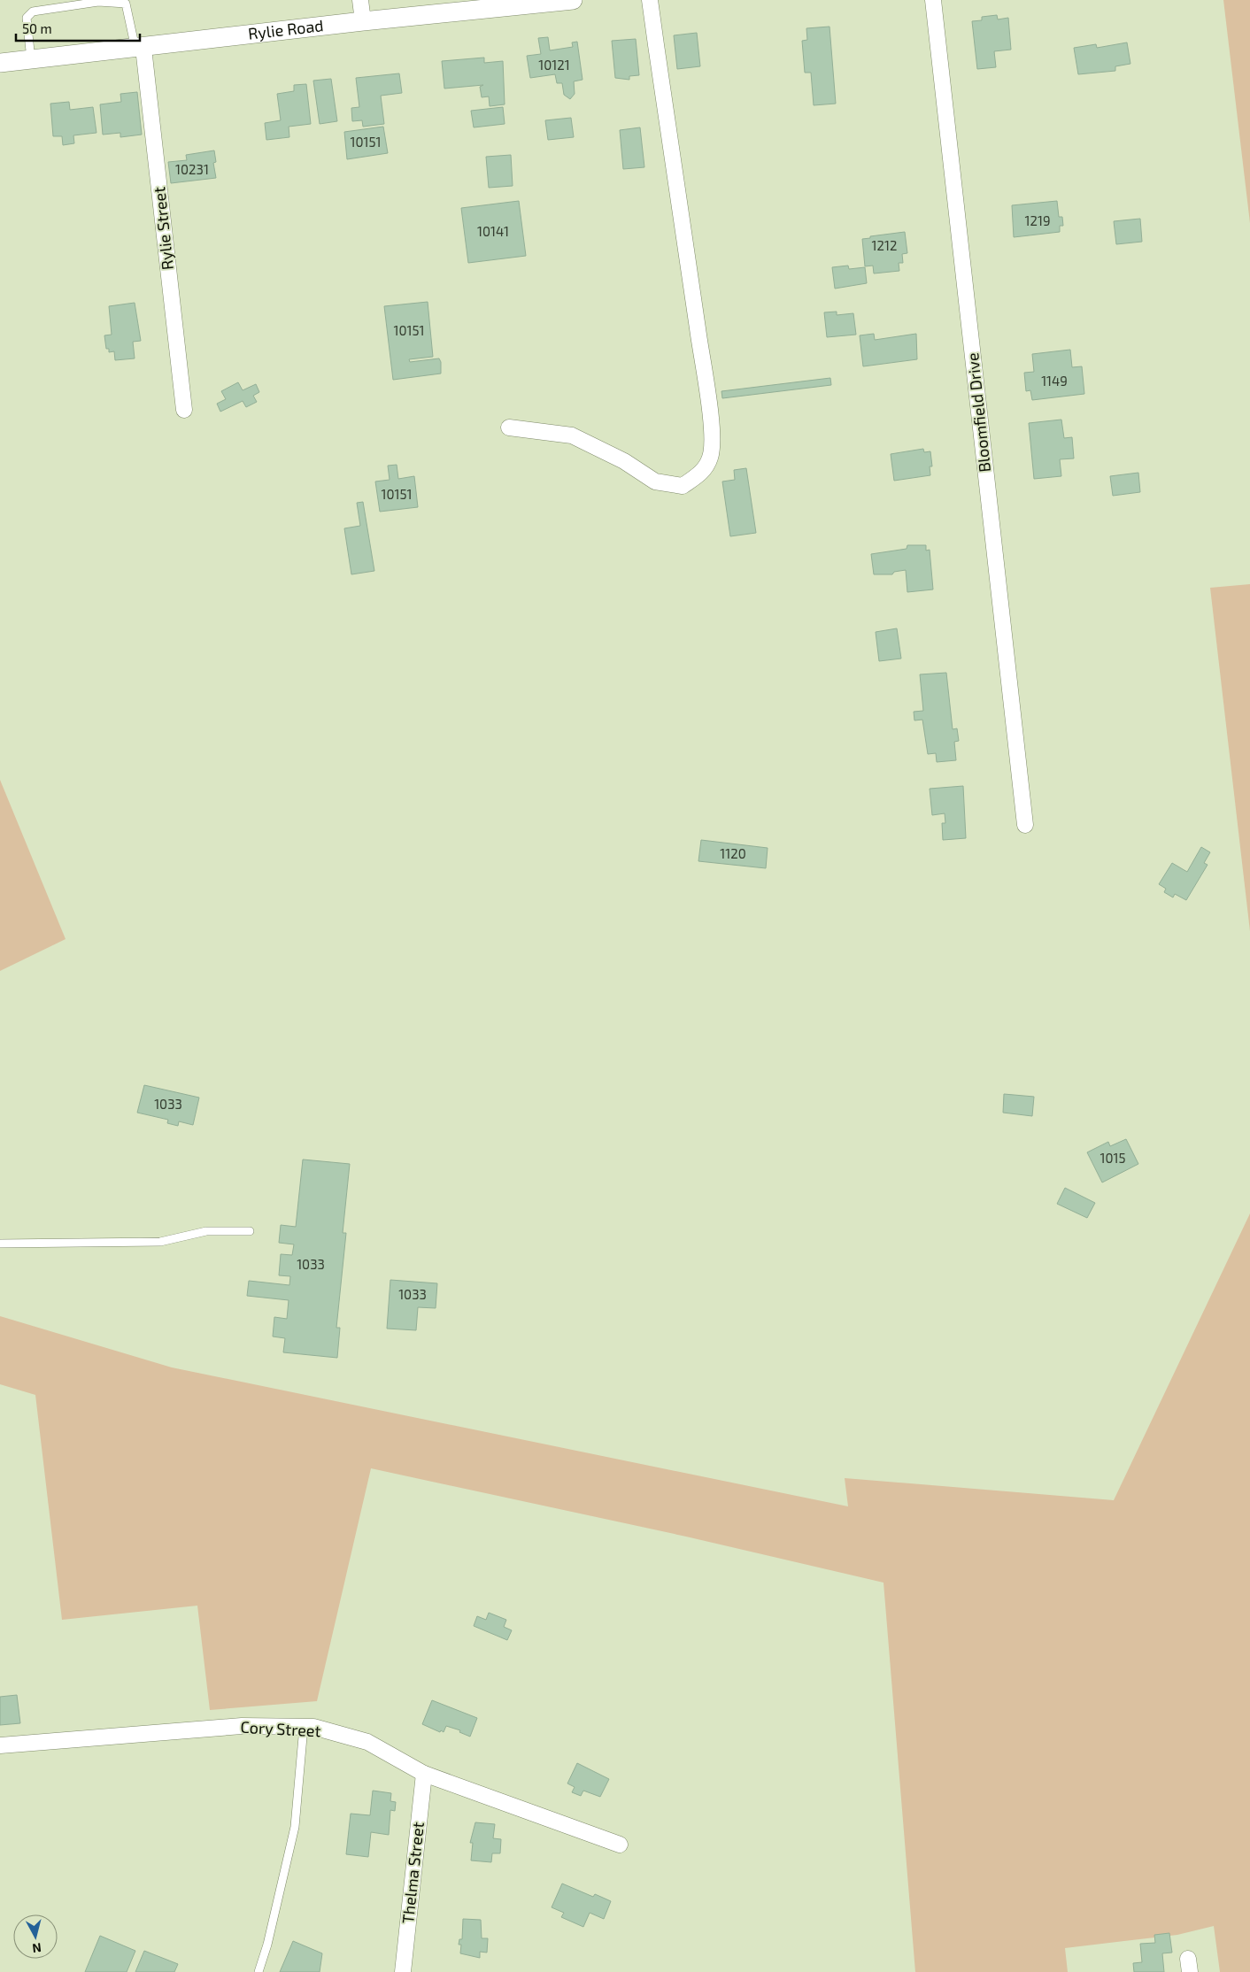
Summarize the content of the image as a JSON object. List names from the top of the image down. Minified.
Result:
{"streets":{"street":["Rylie Road","Rylie Street","Bloomfield Drive","Cory Street","Thelma Street"]},"crossings":[["Rylie Road","Rylie Street"],["Cory Street","Thelma Street"]],"house_numbers":["10121","10151","10231","1219","10141","1212","10151","1149","10151","1120","1033","1015","1033","1033"],"scale_bar":"50 m","north":"bottom"}
